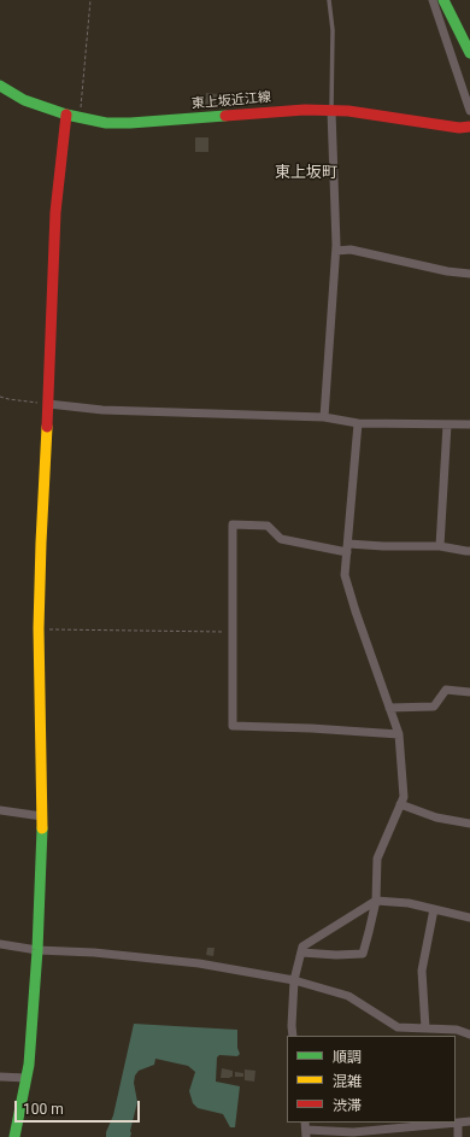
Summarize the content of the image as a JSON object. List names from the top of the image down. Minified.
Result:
{"streets":{"street":["東上坂近江線"]},"districts":["東上坂町"],"legend":["順調","混雑","渋滞"],"scale_bar":"100 m"}
